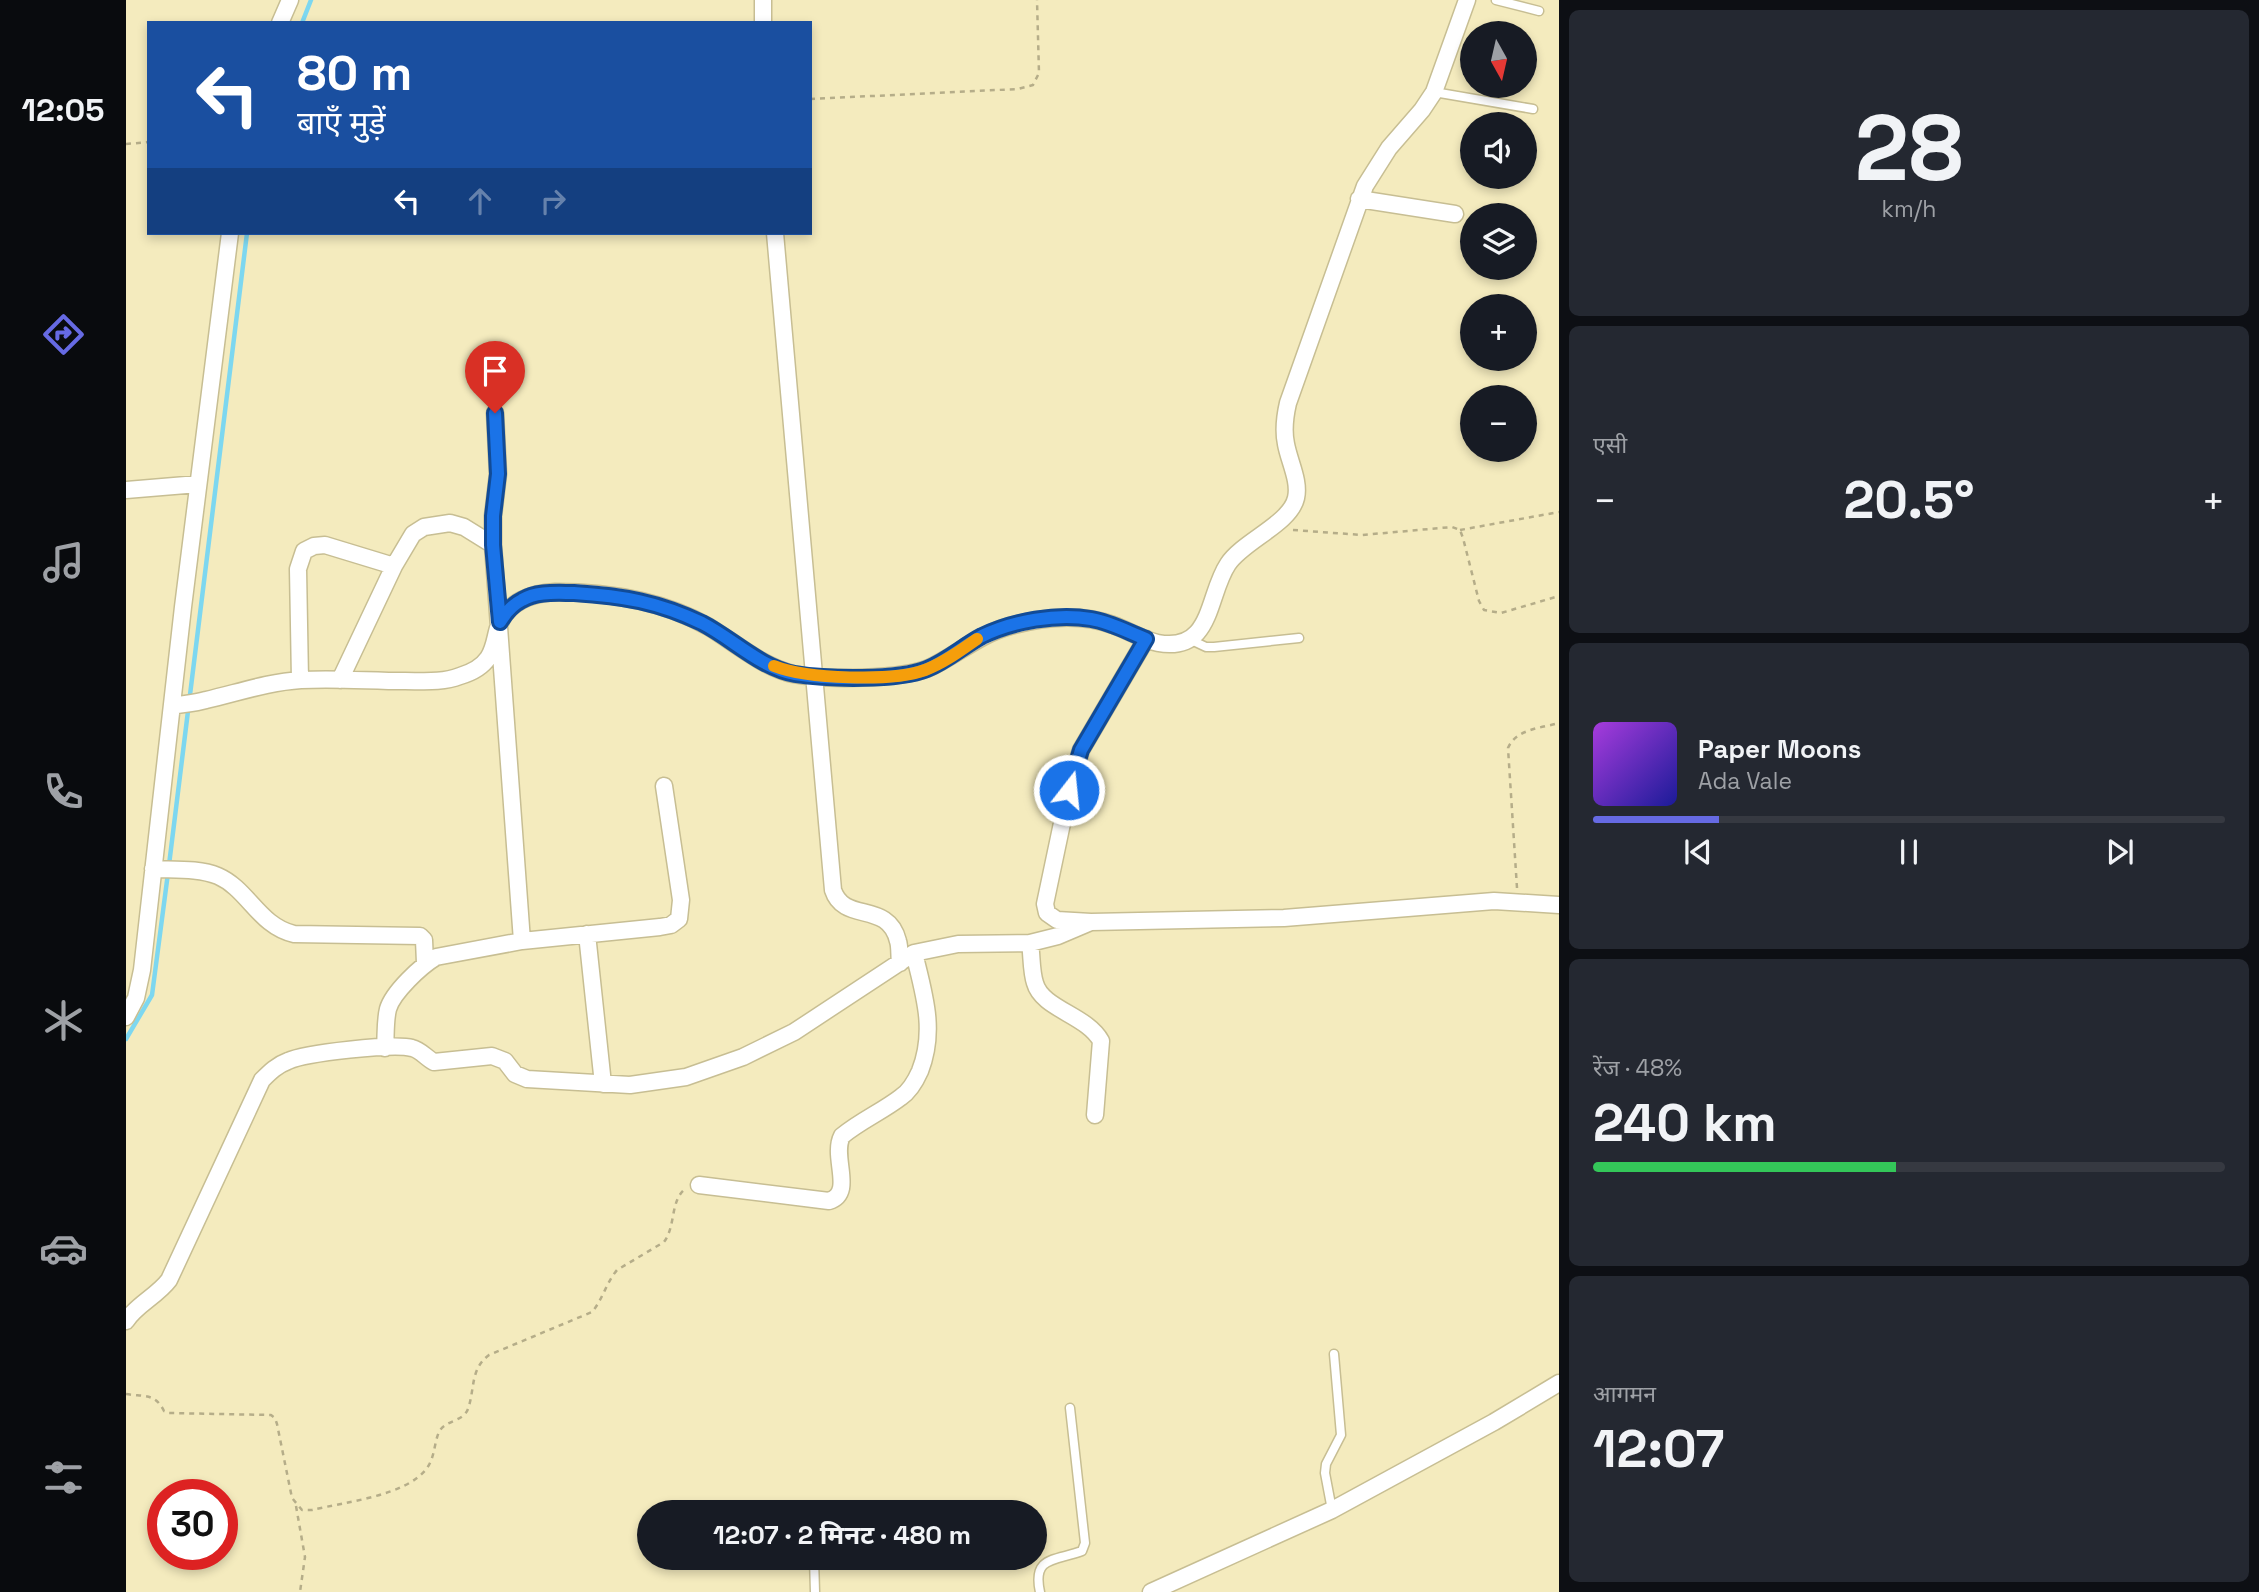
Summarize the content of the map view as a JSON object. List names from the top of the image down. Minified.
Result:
{"north":"bottom","page":{"tabs":"12:05","tile":[["28","km/h"],"एसी",["रेंज · 48%","240 km"],["आगमन","12:07"]],"map_buttons":["+","−"],"turn":["80 m","बाएँ मुड़ें"],"heat":["−","20.5°","+"],"song":["Paper Moons","Ada Vale"],"limit":"30","trip":"12:07 · 2 मिनट · 480 m"}}
